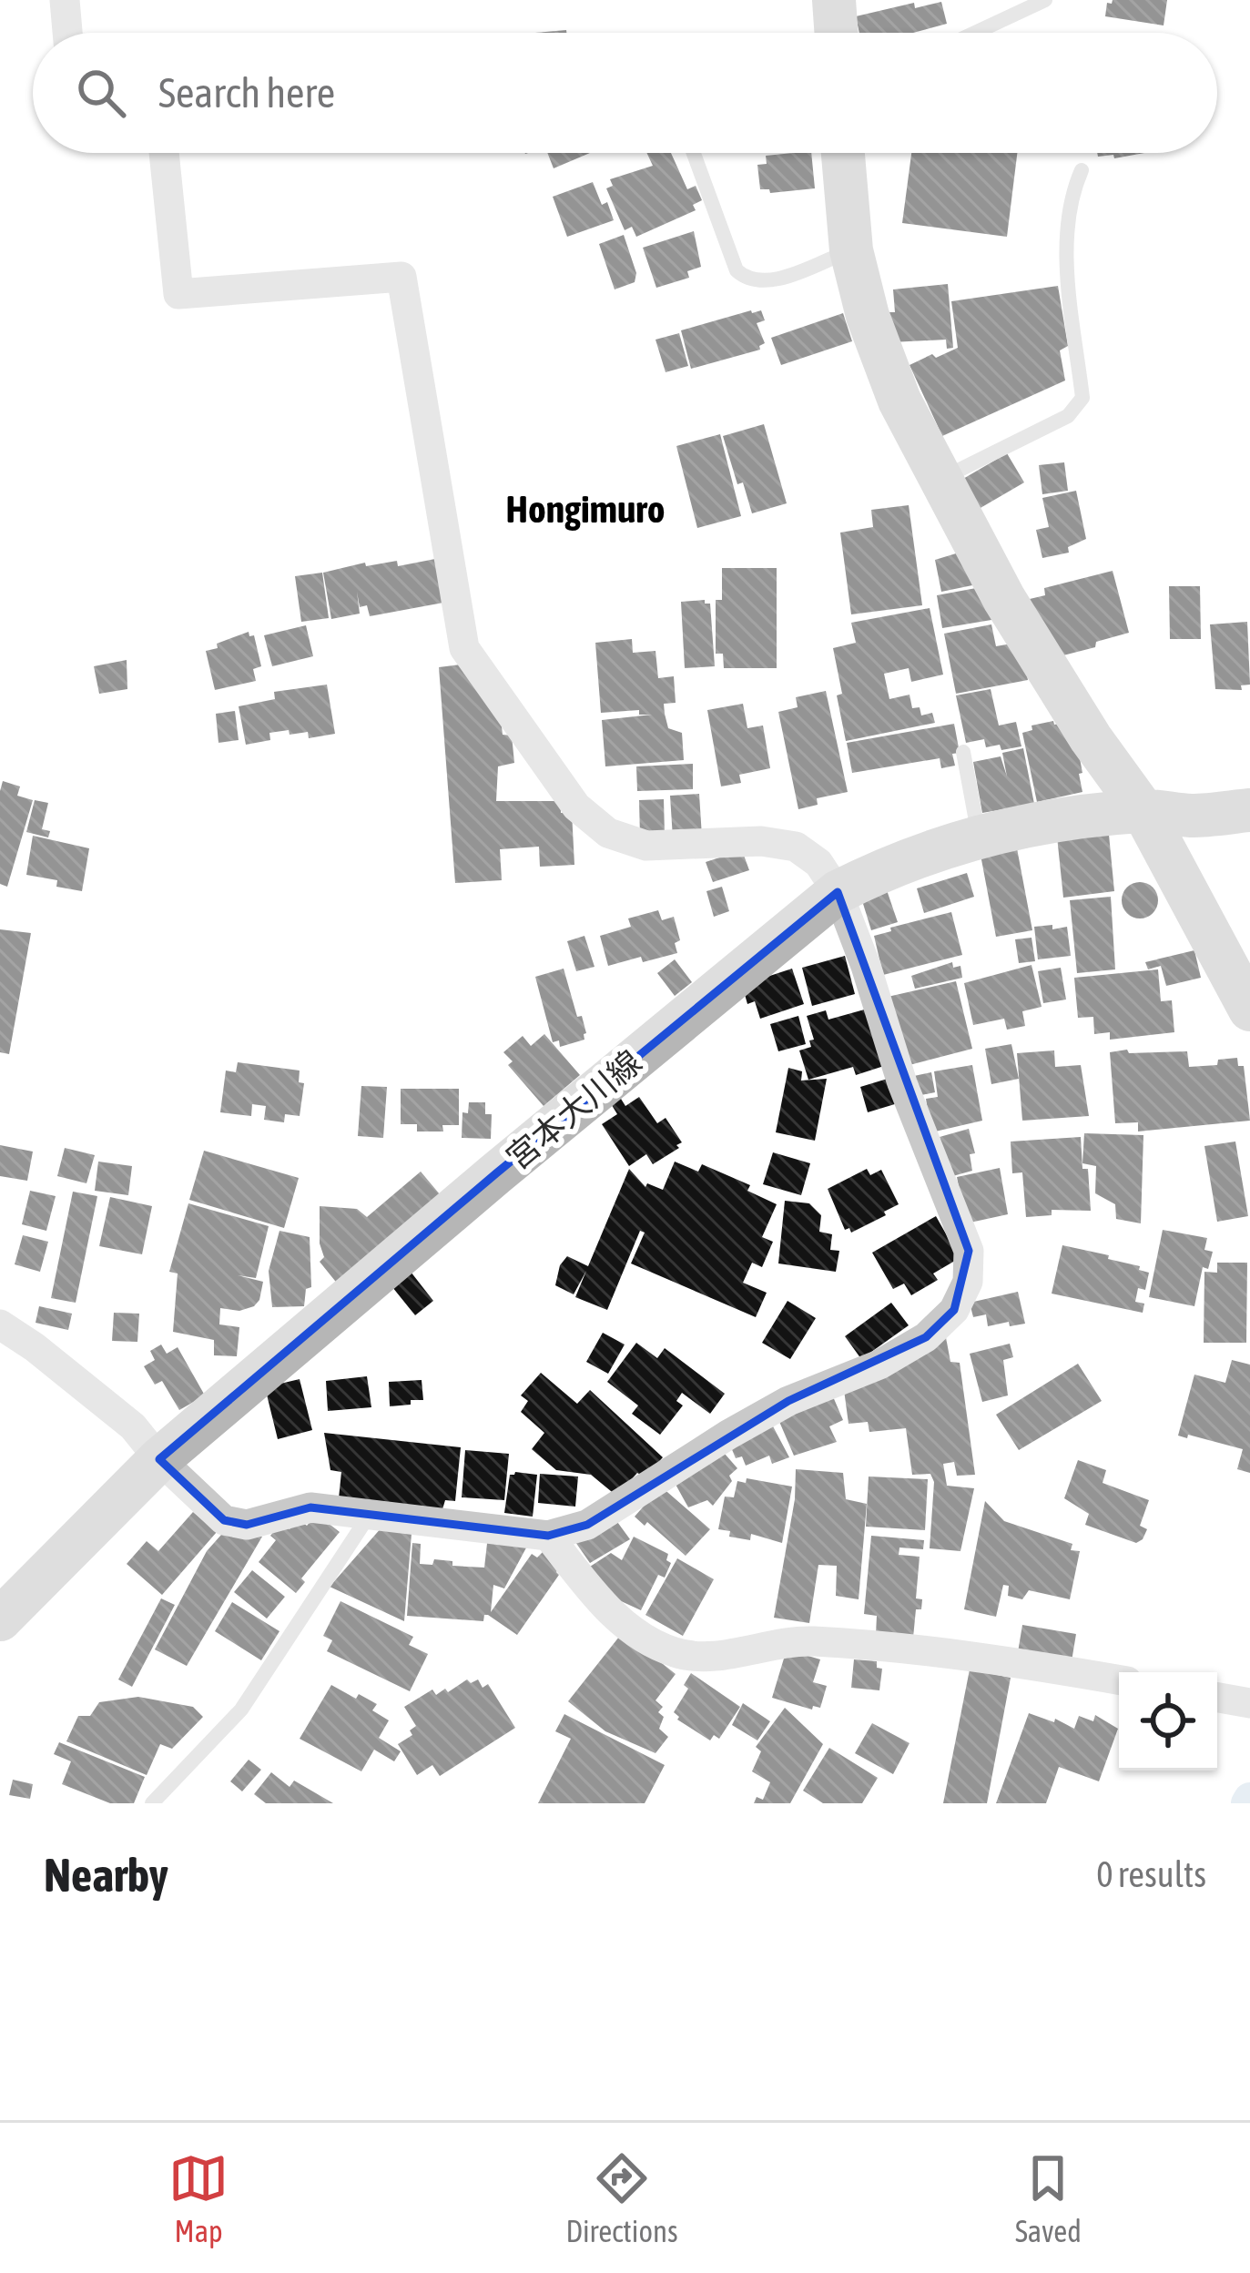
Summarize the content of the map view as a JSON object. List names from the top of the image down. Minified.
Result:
{"streets":{"main road":["宮本大川線"]},"districts":["Hongimuro"],"page":{"search":"Search here","heading":["Nearby","0 results"],"nav":["Map","Directions","Saved"]}}
